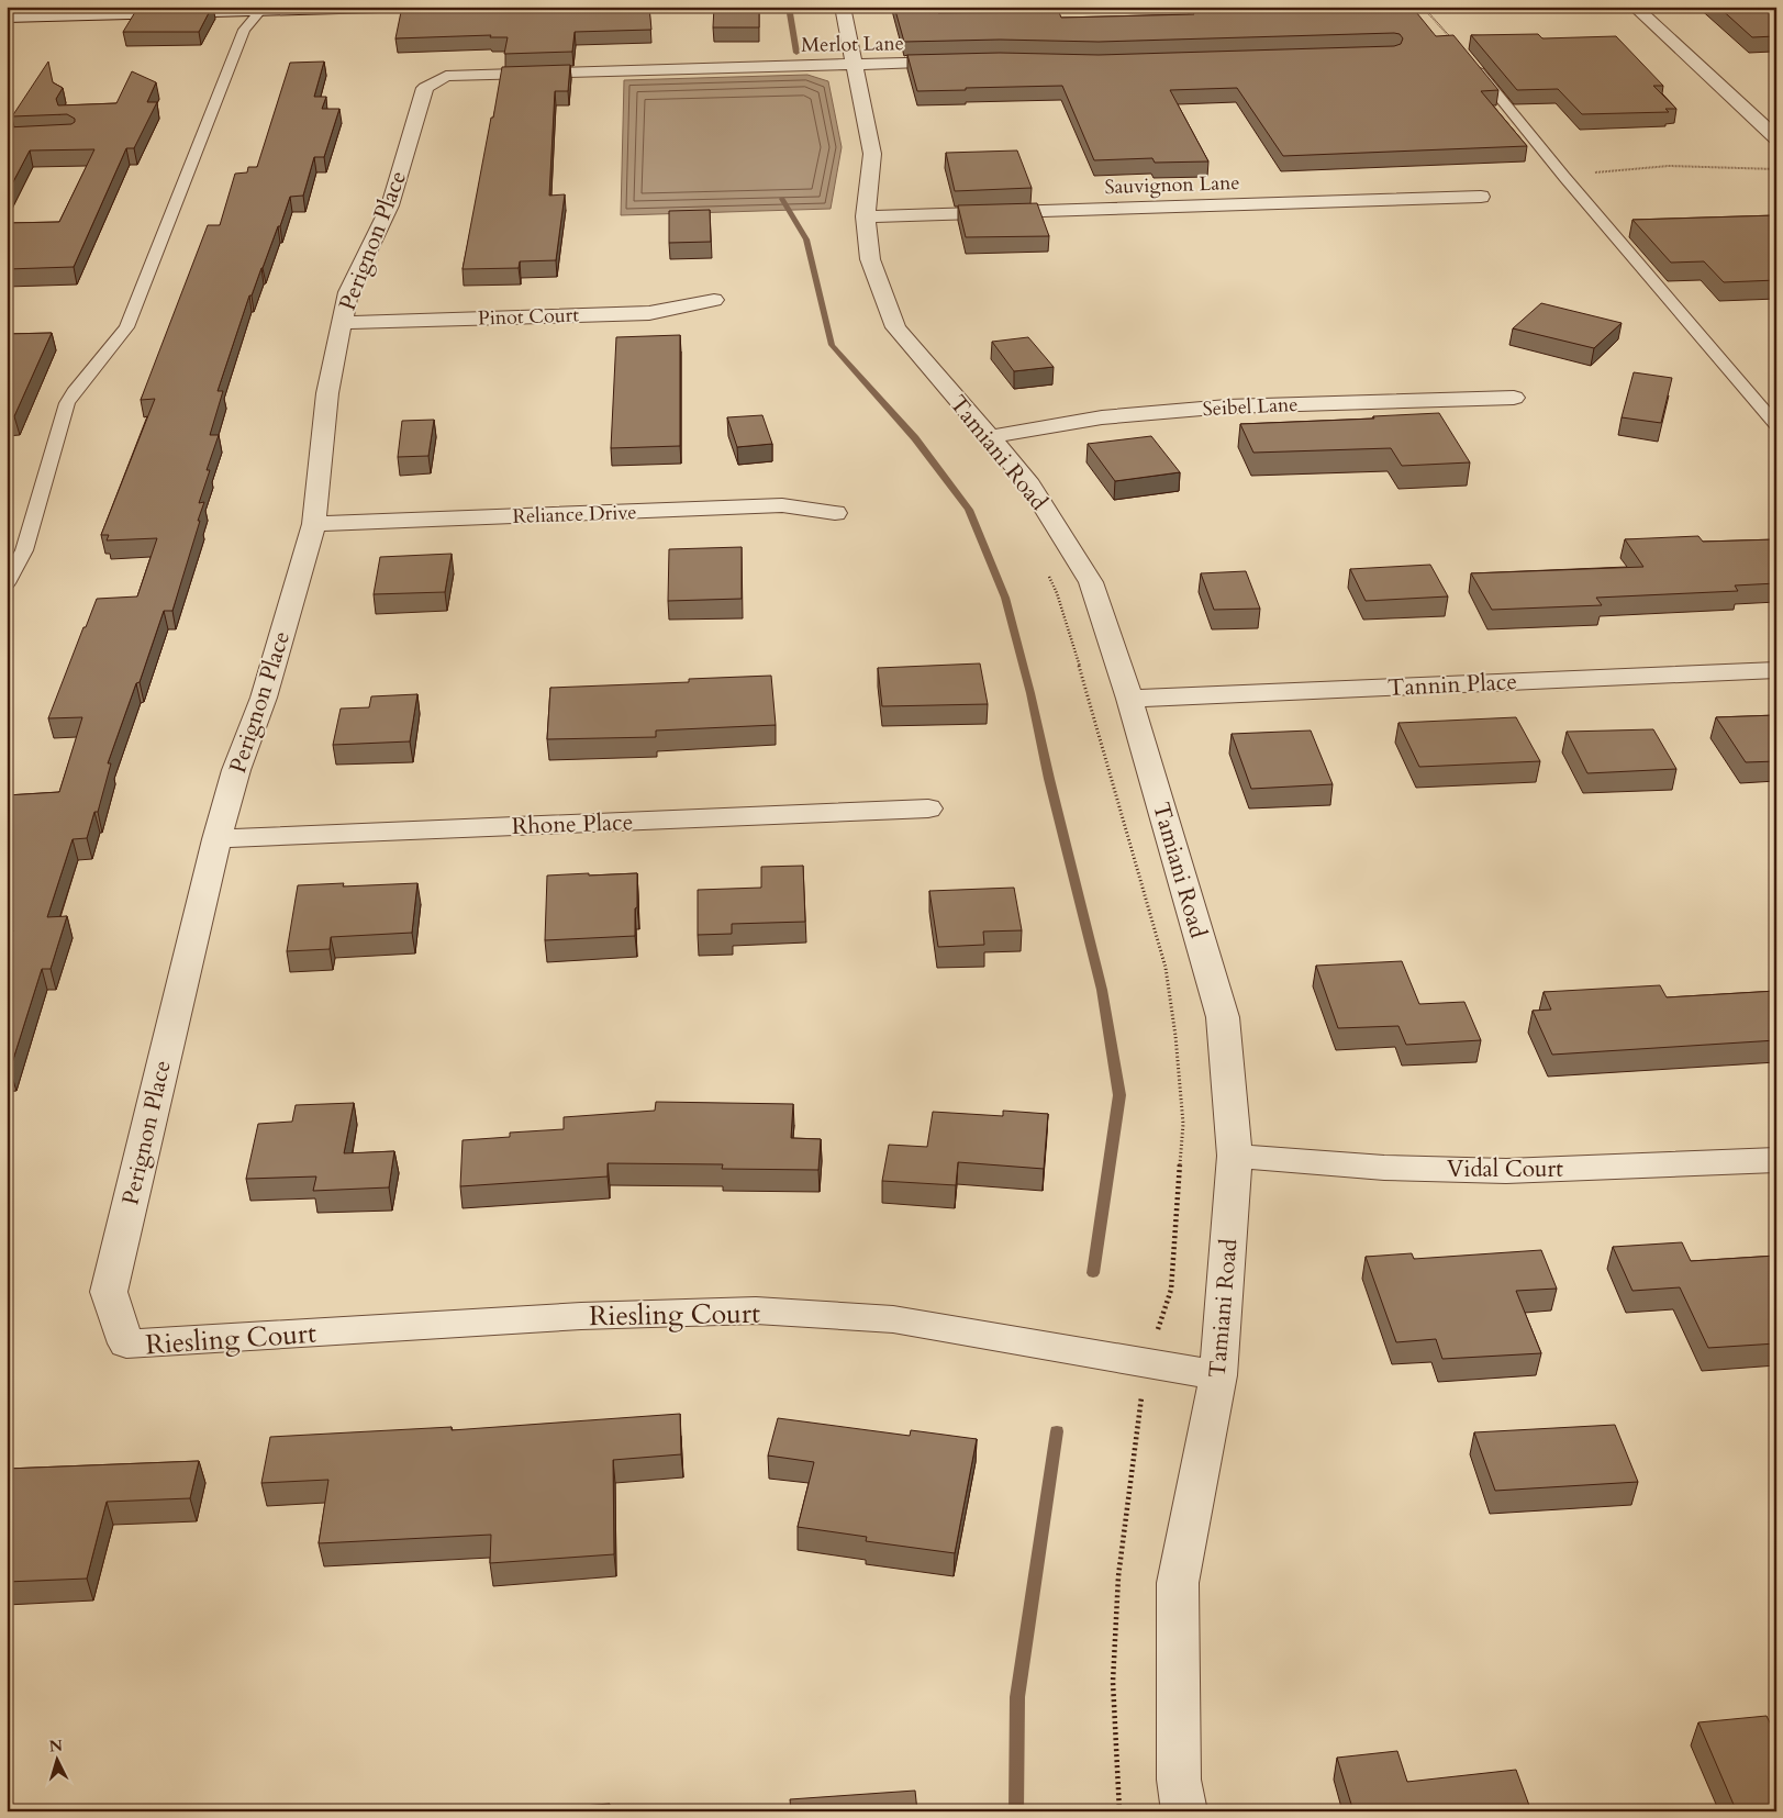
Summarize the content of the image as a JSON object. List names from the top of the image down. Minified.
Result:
{"streets":{"street":["Merlot Lane","Sauvignon Lane","Perignon Place","Pinot Court","Seibel Lane","Tamiani Road","Reliance Drive","Tannin Place","Rhone Place","Vidal Court","Riesling Court"]},"crossings":[["Merlot Lane","Perignon Place"],["Merlot Lane","Tamiani Road"],["Sauvignon Lane","Tamiani Road"],["Perignon Place","Pinot Court"],["Perignon Place","Reliance Drive"],["Perignon Place","Rhone Place"],["Perignon Place","Riesling Court"],["Seibel Lane","Tamiani Road"],["Tamiani Road","Tannin Place"],["Tamiani Road","Vidal Court"],["Tamiani Road","Riesling Court"]],"north":"top"}
